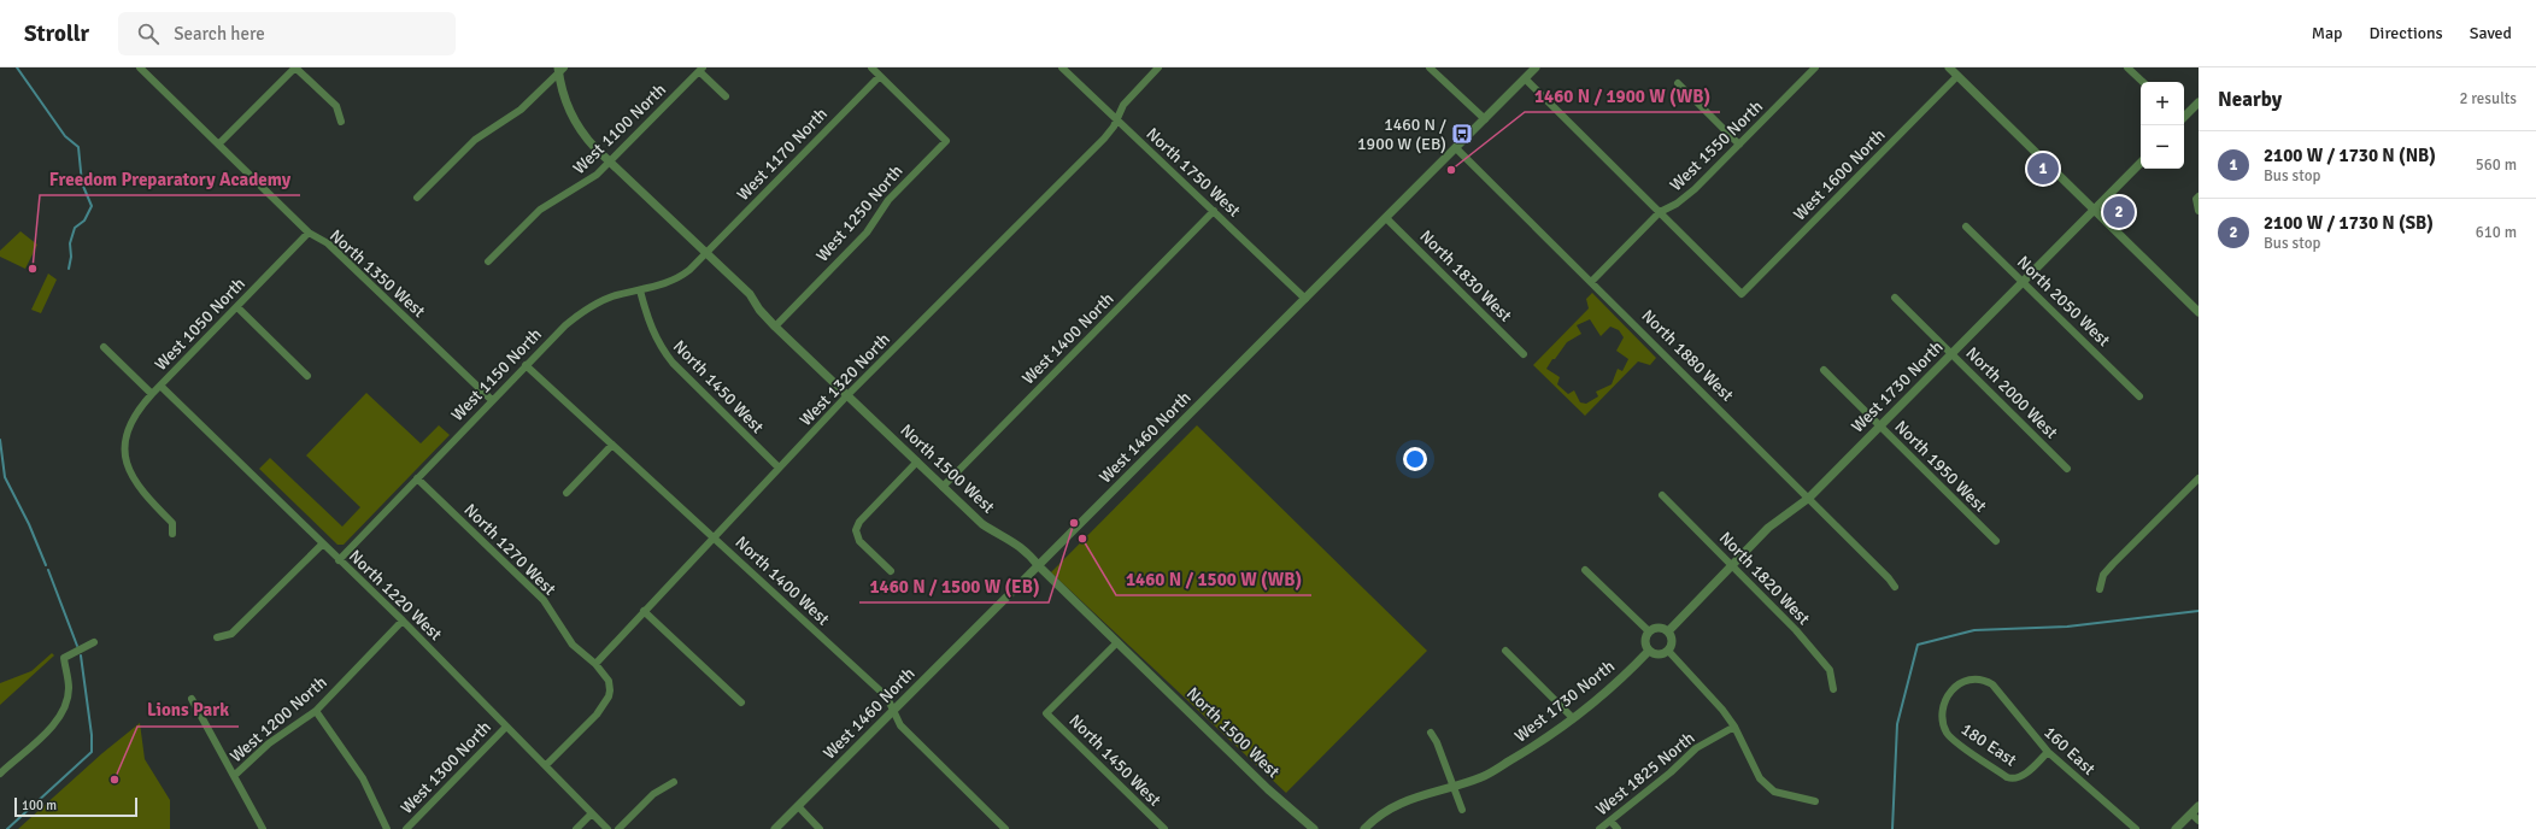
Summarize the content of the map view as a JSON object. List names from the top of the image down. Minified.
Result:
{"streets":{"street":["West 1100 North","West 1550 North","West 1170 North","North 1750 West","West 1600 North","West 1250 North","North 1350 West","North 1830 West","North 2050 West","West 1050 North","West 1400 North","North 1880 West","West 1150 North","West 1320 North","North 1450 West","West 1730 North","North 2000 West","West 1460 North","North 1950 West","North 1500 West","North 1270 West","North 1820 West","North 1400 West","North 1220 West","West 1200 North","180 East","160 East","West 1300 North","West 1825 North"]},"crossings":[["West 1100 North","North 1500 West"],["West 1550 North","West 1600 North"],["West 1550 North","North 1880 West"],["West 1170 North","West 1250 North"],["West 1170 North","West 1150 North"],["West 1170 North","North 1500 West"],["North 1750 West","West 1400 North"],["North 1750 West","West 1320 North"],["North 1750 West","West 1460 North"],["West 1250 North","North 1500 West"],["North 1350 West","West 1050 North"],["North 1350 West","West 1150 North"],["North 1830 West","West 1460 North"],["North 2050 West","West 1730 North"],["West 1050 North","North 1220 West"],["West 1400 North","North 1500 West"],["North 1880 West","West 1730 North"],["North 1880 West","West 1460 North"],["West 1150 North","North 1450 West"],["West 1150 North","North 1500 West"],["West 1150 North","North 1270 West"],["West 1150 North","North 1400 West"],["West 1150 North","North 1220 West"],["West 1320 North","North 1450 West"],["West 1320 North","North 1500 West"],["West 1320 North","North 1270 West"],["West 1320 North","North 1400 West"],["North 1450 West","North 1500 West"],["West 1730 North","North 2000 West"],["West 1730 North","North 1950 West"],["West 1730 North","North 1820 West"],["West 1460 North","North 1500 West"],["West 1460 North","North 1400 West"],["North 1270 West","North 1220 West"],["North 1220 West","West 1200 North"],["North 1220 West","West 1300 North"],["180 East","160 East"]],"places":{"bus stop":["1460 N / 1900 W (EB)"],"other":["1460 N / 1900 W (WB)","Freedom Preparatory Academy","1460 N / 1500 W (EB)","1460 N / 1500 W (WB)","Lions Park"]},"scale_bar":"100 m","page":{"header":"Strollr","search":"Search here","nav":["Map","Directions","Saved"],"heading":["Nearby","2 results"],"map_buttons":["+","−"],"list":[{"mark":"1","name":"2100 W / 1730 N (NB)","note":"Bus stop","value":"560 m"},{"mark":"2","name":"2100 W / 1730 N (SB)","note":"Bus stop","value":"610 m"}],"pins":["1","2"],"scale":"100 m"}}
